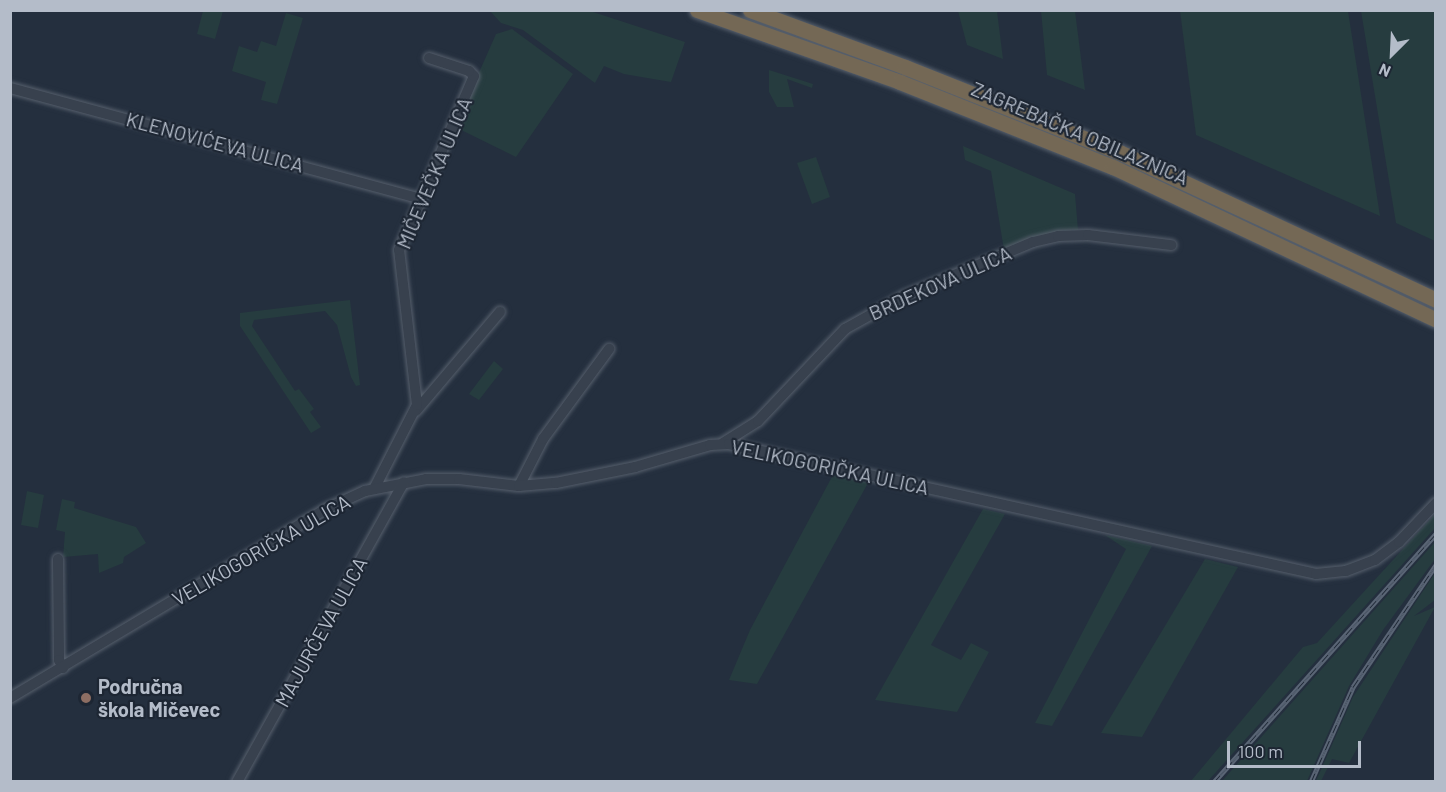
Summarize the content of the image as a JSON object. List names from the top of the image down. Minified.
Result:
{"streets":{"highway":["ZAGREBAČKA OBILAZNICA"],"street":["KLENOVIĆEVA ULICA","MIČEVEČKA ULICA","BRDEKOVA ULICA","VELIKOGORIČKA ULICA","MAJURČEVA ULICA"]},"crossings":[["KLENOVIĆEVA ULICA","MIČEVEČKA ULICA"],["BRDEKOVA ULICA","VELIKOGORIČKA ULICA"],["VELIKOGORIČKA ULICA","MAJURČEVA ULICA"]],"places":["Područna škola Mičevec"],"scale_bar":"100 m","north":"bottom left"}
